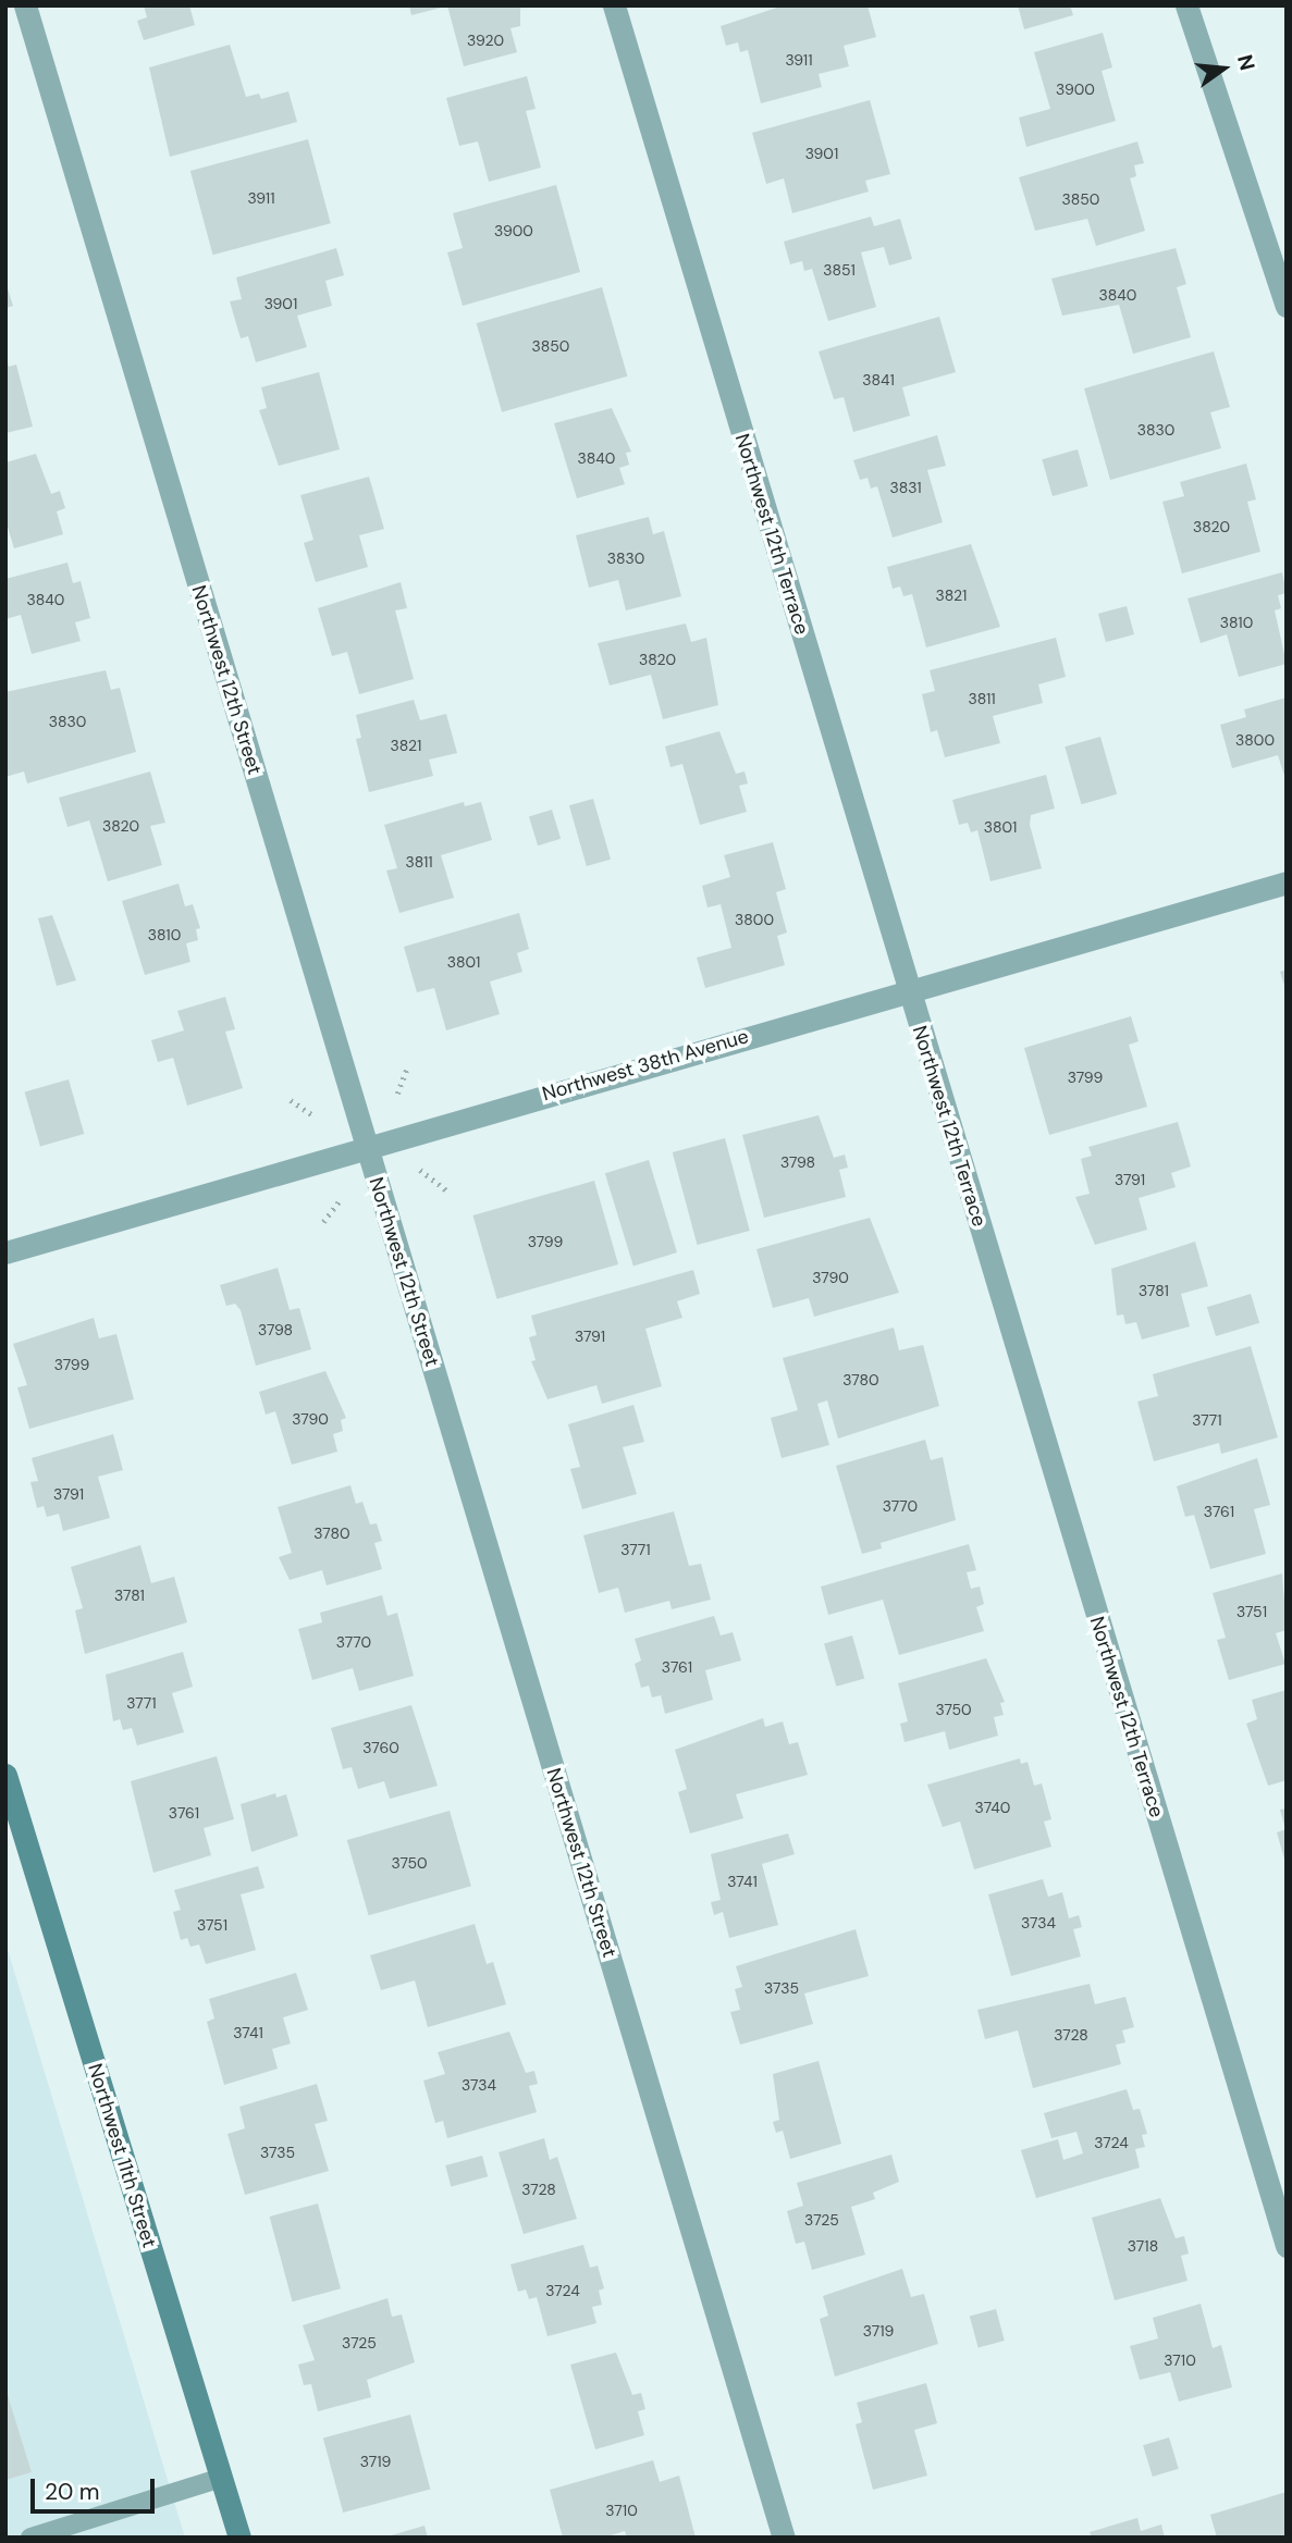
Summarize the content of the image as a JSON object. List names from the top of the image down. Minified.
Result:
{"streets":{"street":["Northwest 12th Terrace","Northwest 12th Street","Northwest 38th Avenue","Northwest 11th Street"]},"crossings":[["Northwest 12th Terrace","Northwest 38th Avenue"],["Northwest 12th Street","Northwest 38th Avenue"]],"house_numbers":["3920","3911","3900","3901","3911","3850","3900","3851","3840","3901","3850","3841","3830","3840","3831","3820","3830","3821","3840","3810","3820","3811","3830","3800","3821","3820","3801","3811","3800","3810","3801","3799","3798","3791","3799","3790","3781","3798","3791","3799","3780","3790","3771","3791","3770","3761","3780","3771","3781","3751","3770","3761","3771","3750","3760","3740","3761","3750","3741","3734","3751","3735","3741","3728","3734","3724","3735","3728","3725","3718","3724","3719","3725","3710","3719","3710"],"scale_bar":"20 m","north":"right"}
